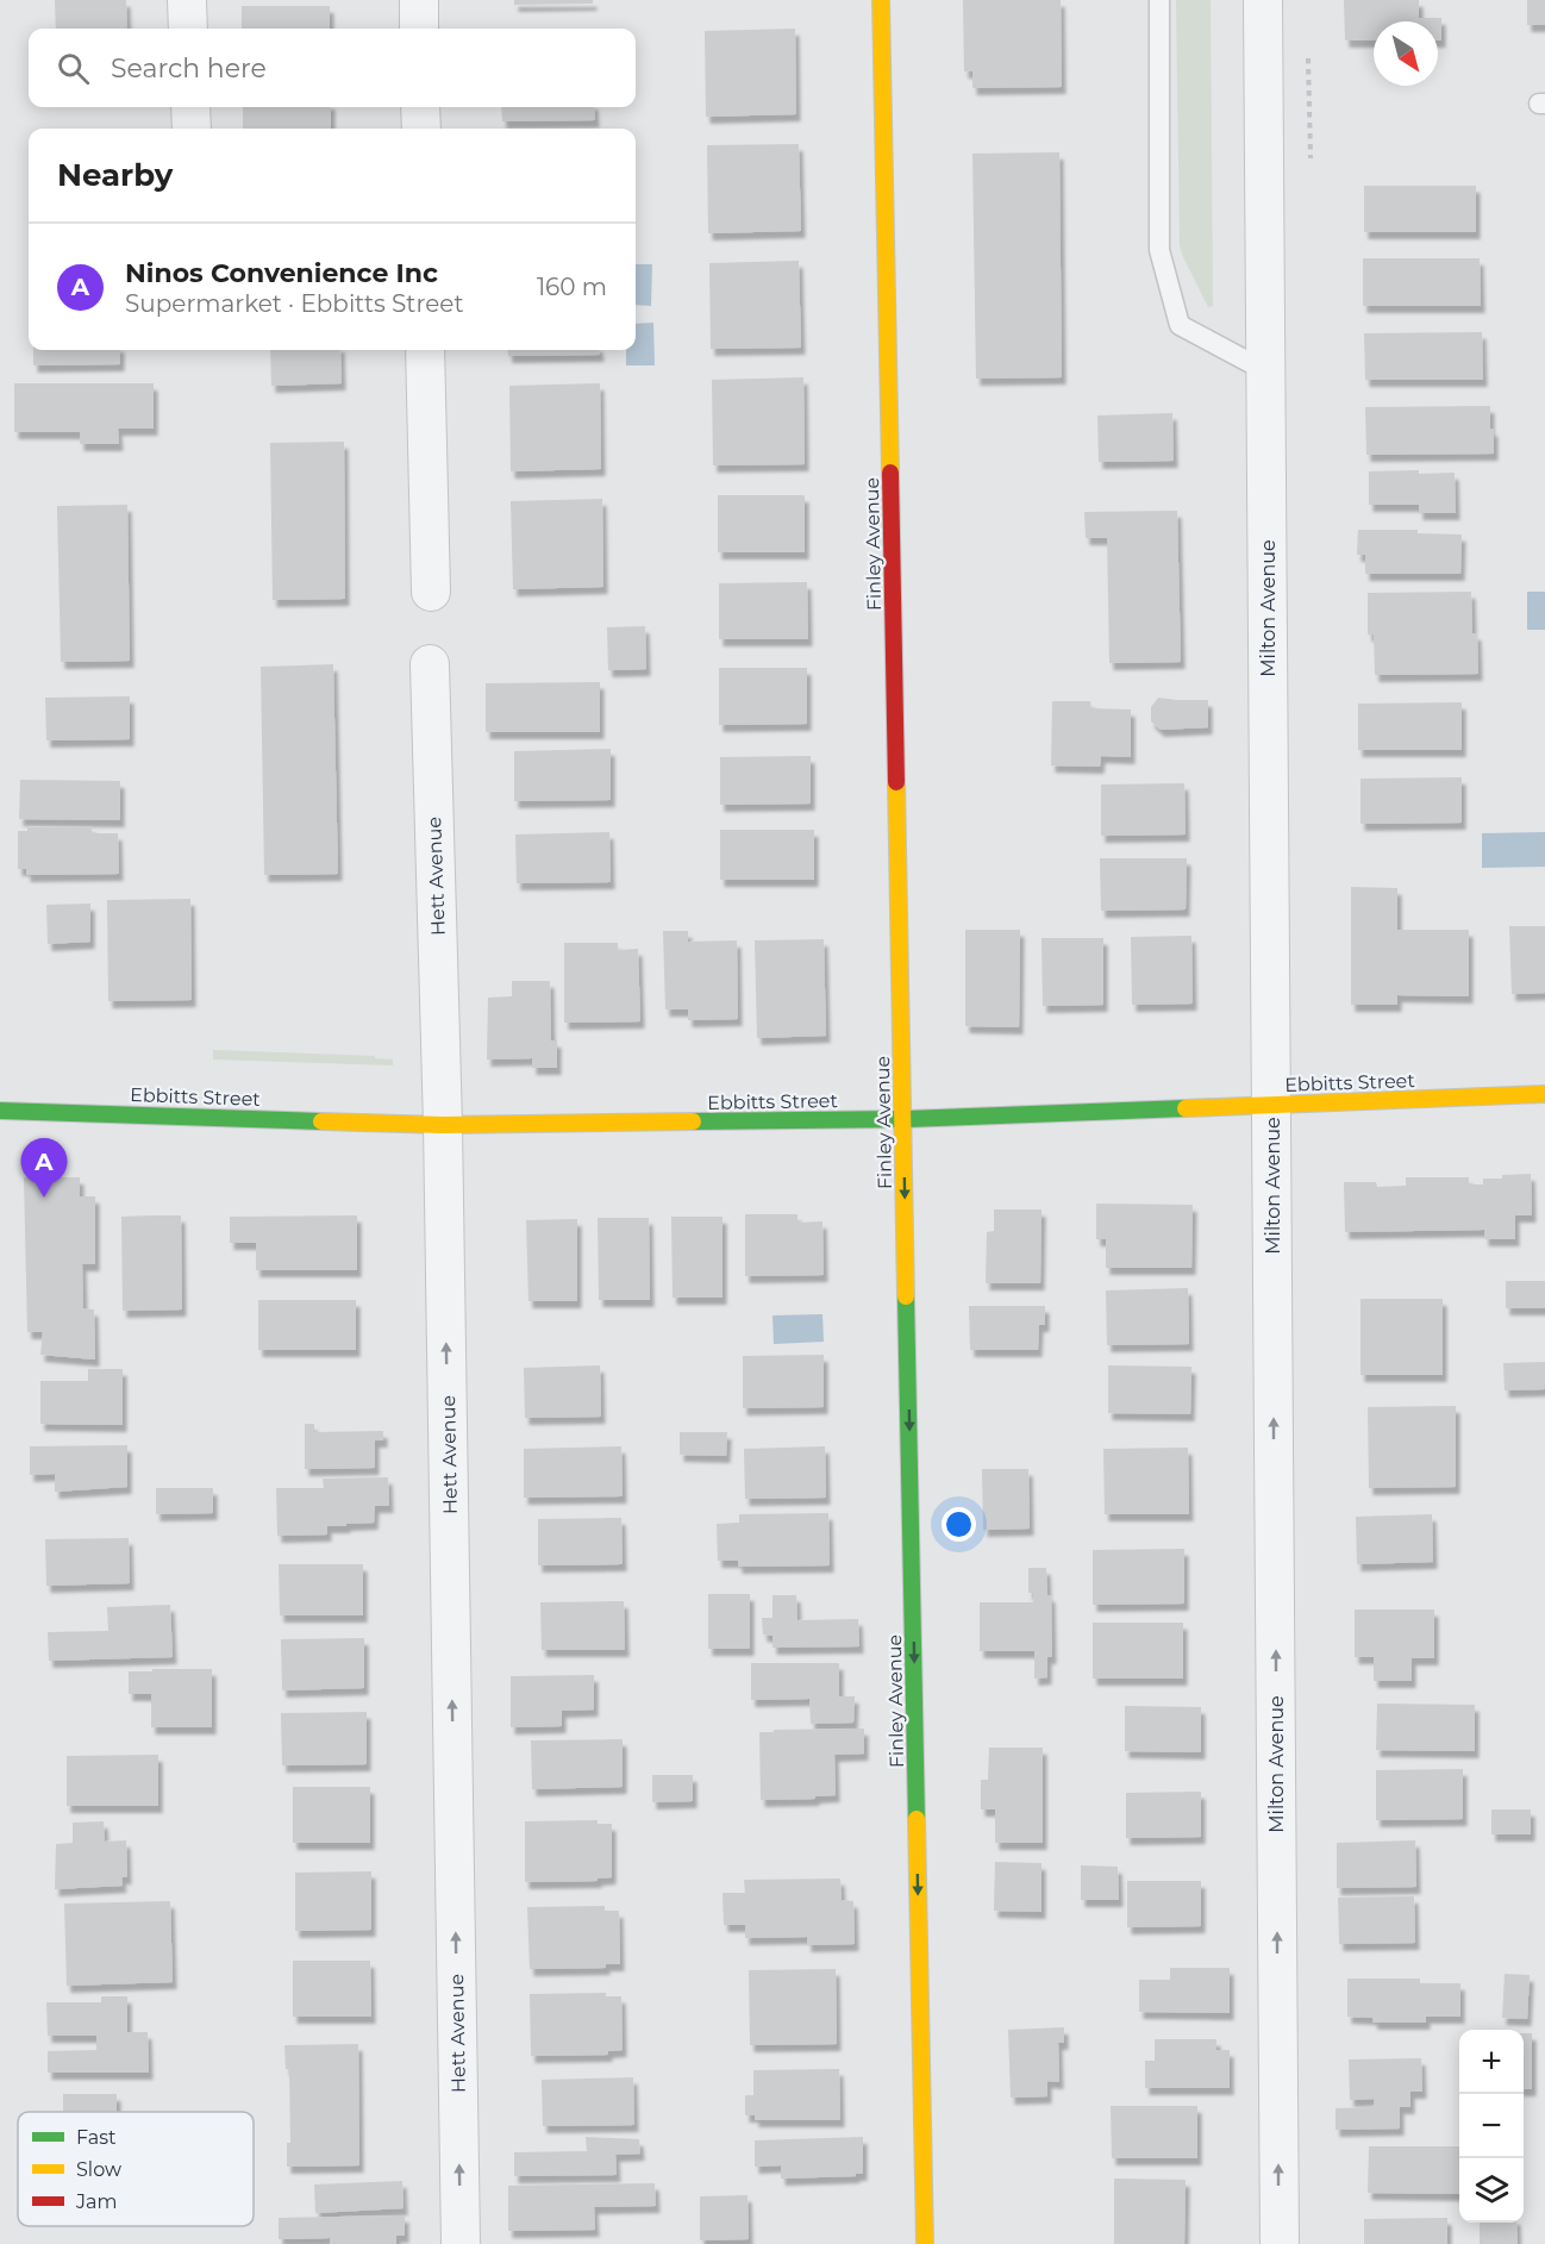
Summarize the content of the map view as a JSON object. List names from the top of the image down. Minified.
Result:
{"streets":{"street":["Finley Avenue","Milton Avenue","Hett Avenue","Ebbitts Street"]},"crossings":[["Finley Avenue","Ebbitts Street"],["Milton Avenue","Ebbitts Street"],["Hett Avenue","Ebbitts Street"]],"one_way":["Finley Avenue","Milton Avenue","Hett Avenue"],"legend":["Fast","Slow","Jam"],"north":"bottom right","page":{"search":"Search here","heading":"Nearby","list":[{"mark":"A","name":"Ninos Convenience Inc","note":"Supermarket · Ebbitts Street","value":"160 m"}],"pins":"A","map_buttons":["+","−"]}}
